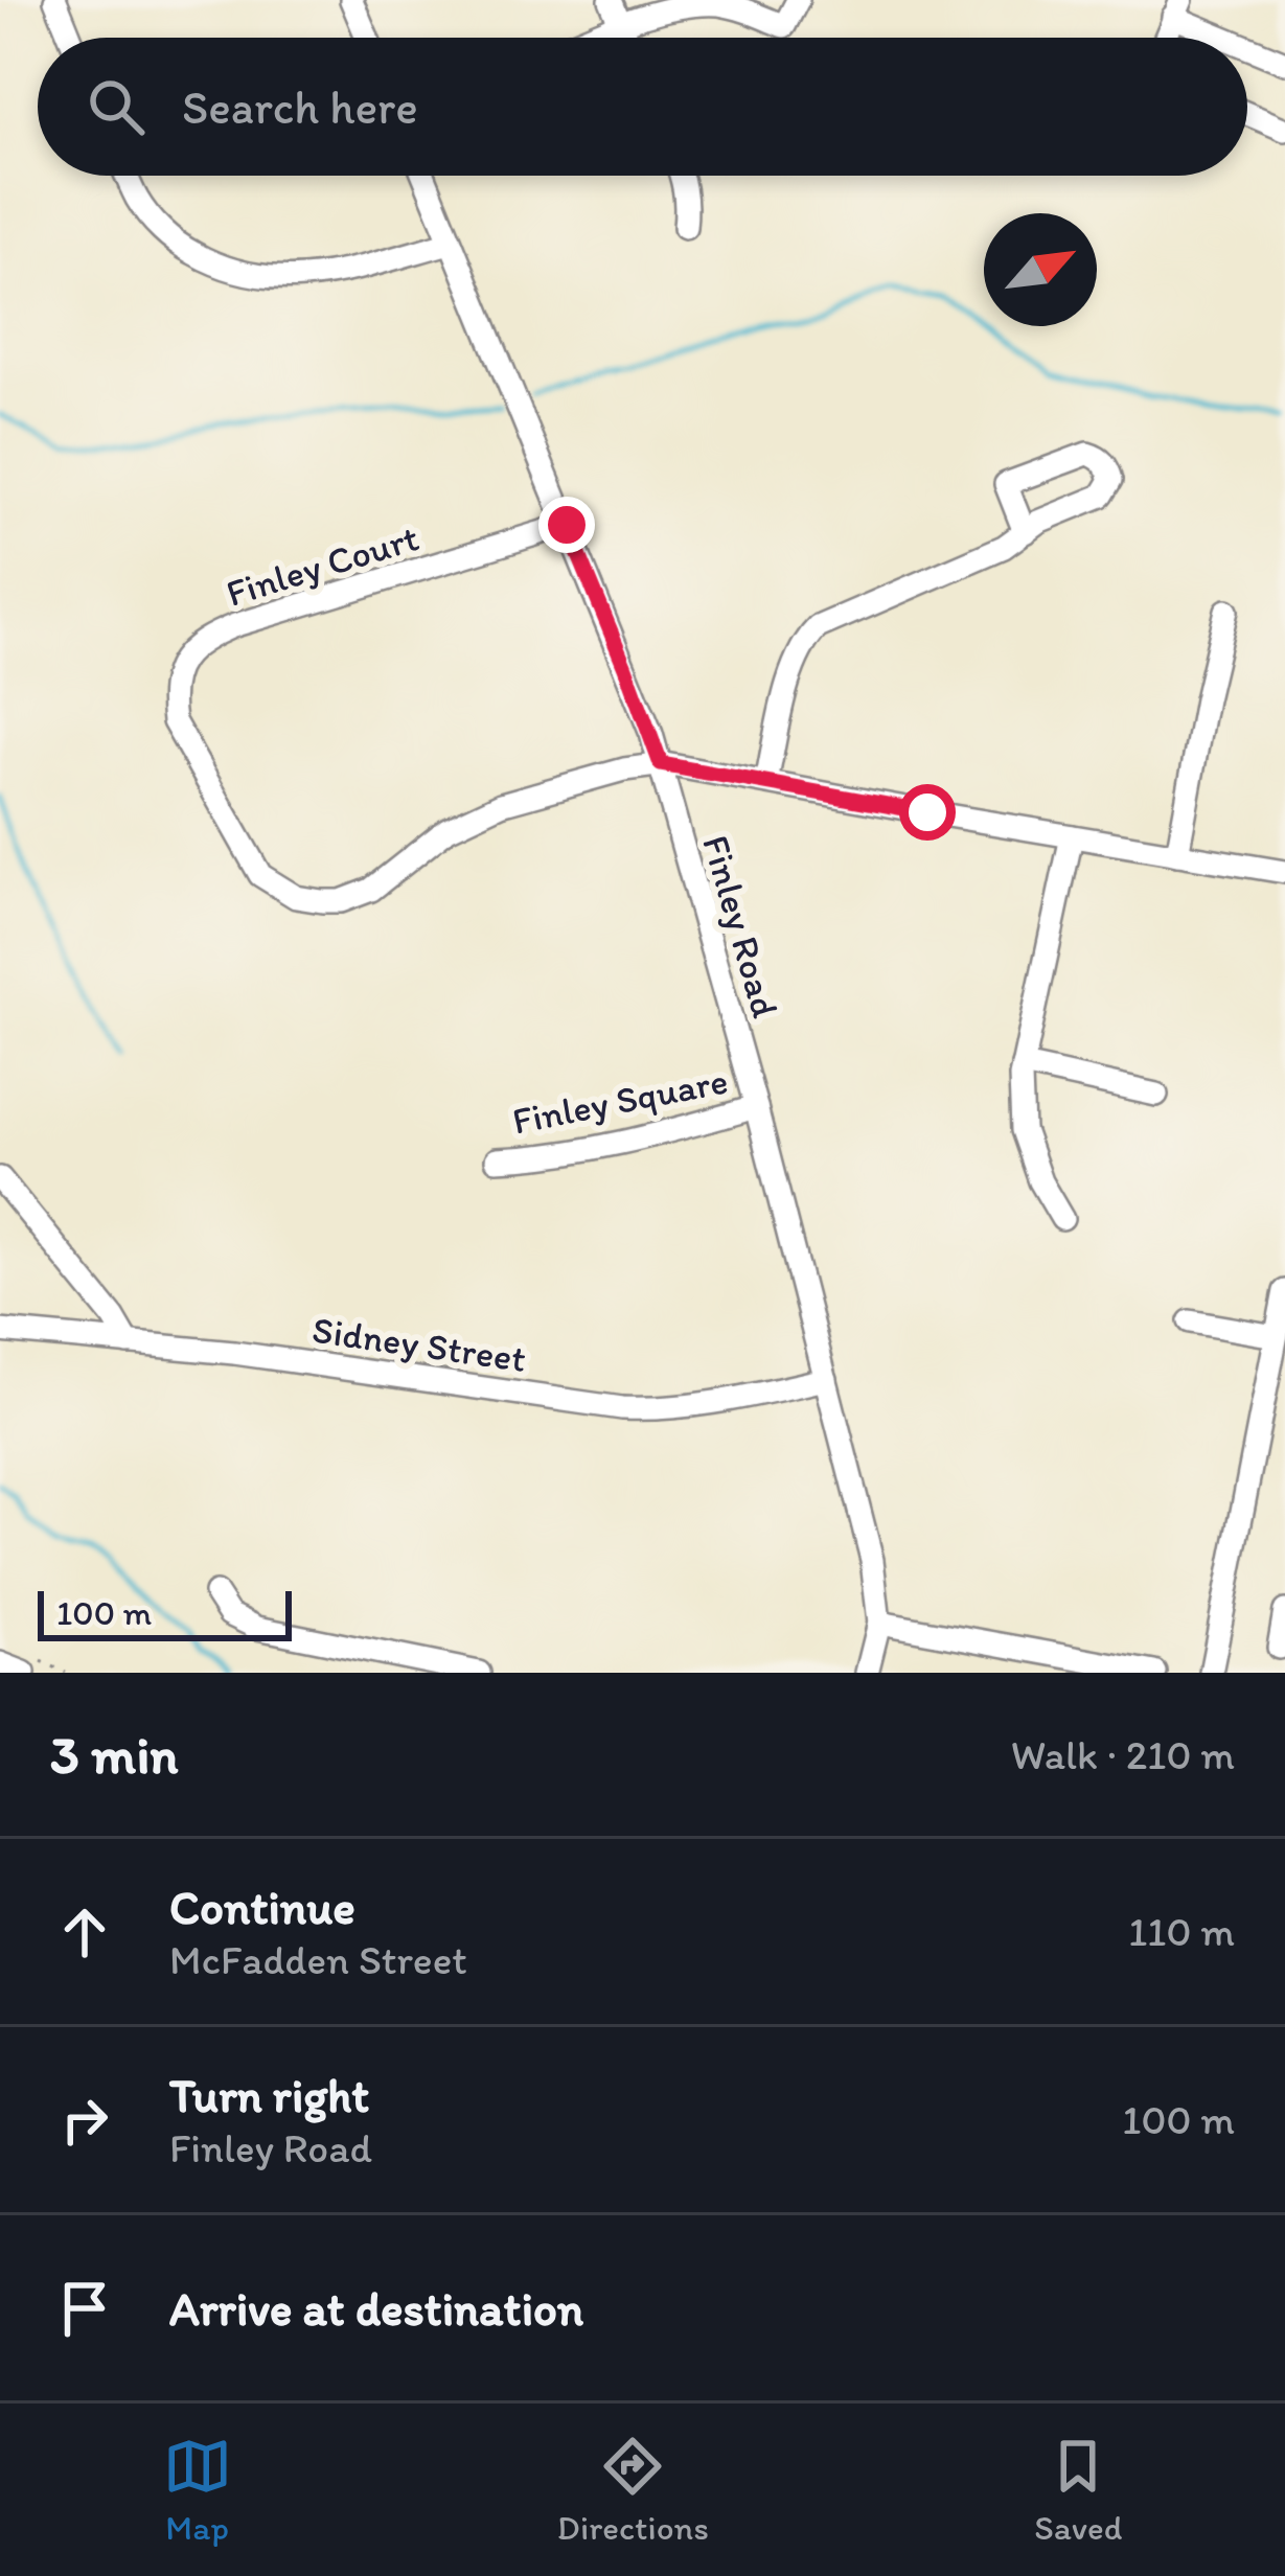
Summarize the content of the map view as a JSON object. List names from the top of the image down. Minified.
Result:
{"streets":{"street":["Finley Court","Finley Road","Finley Square","Sidney Street"]},"crossings":[["Finley Court","Finley Road"],["Finley Road","Finley Square"],["Finley Road","Sidney Street"]],"scale_bar":"100 m","north":"top right","page":{"search":"Search here","scale":"100 m","heading":["3 min","Walk · 210 m"],"list":[["Continue","McFadden Street","110 m"],["Turn right","Finley Road","100 m"],"Arrive at destination"],"nav":["Map","Directions","Saved"]}}
